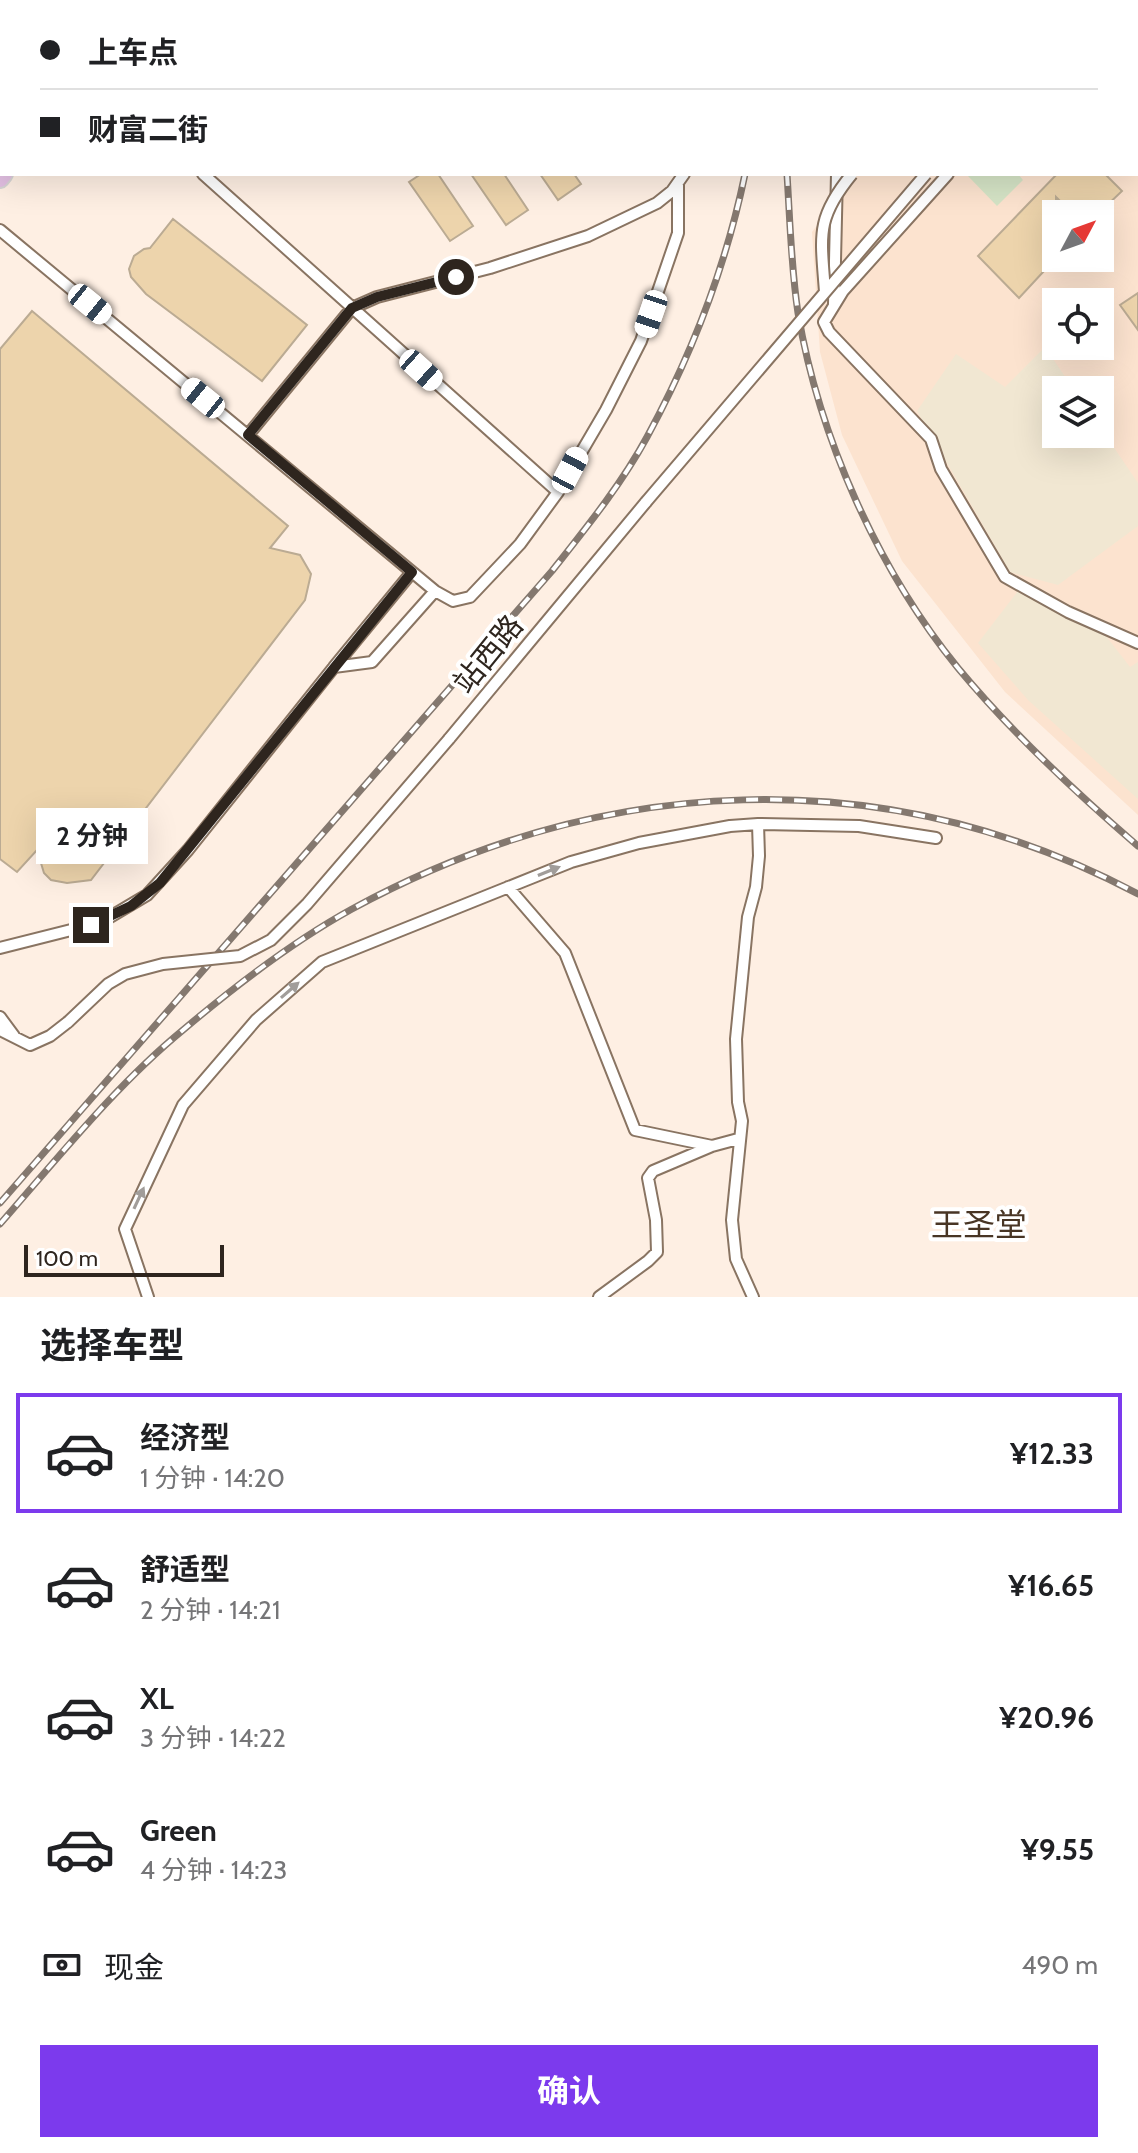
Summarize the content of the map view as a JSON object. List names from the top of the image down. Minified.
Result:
{"streets":{"street":["站西路"]},"districts":["王圣堂"],"scale_bar":"100 m","north":"top right","page":{"banner":["上车点","财富二街"],"bubble":"2 分钟","scale":"100 m","heading":"选择车型","list":[{"name":"经济型","note":"1 分钟 · 14:20","value":"¥12.33"},{"name":"舒适型","note":"2 分钟 · 14:21","value":"¥16.65"},{"name":"XL","note":"3 分钟 · 14:22","value":"¥20.96"},{"name":"Green","note":"4 分钟 · 14:23","value":"¥9.55"}],"pay":["现金","490 m"],"buttons":"确认"}}
